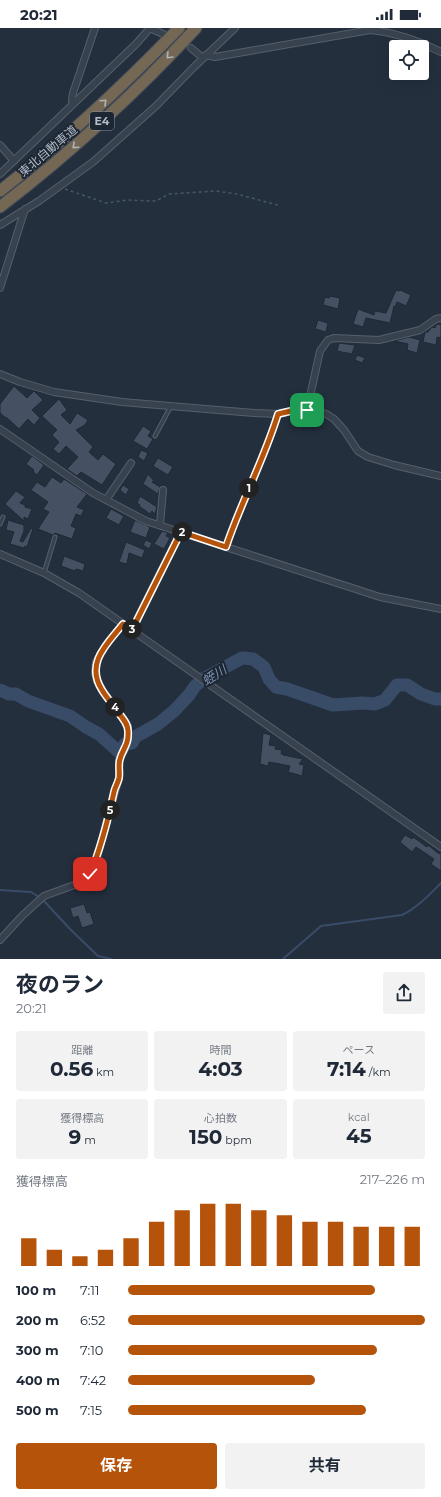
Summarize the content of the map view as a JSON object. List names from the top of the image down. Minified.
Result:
{"streets":{"highway":["E4","東北自動車道"]},"water":["蛭川"],"page":{"status":"20:21","pins":["1","2","3","4","5"],"heading":["夜のラン","20:21"],"stats":[["距離","0.56 km"],["時間","4:03"],["ペース","7:14 /km"],["獲得標高","9 m"],["心拍数","150 bpm"],["kcal","45"]],"chart":["獲得標高","217–226 m"],"list":[{"name":"100 m","note":"7:11"},{"name":"200 m","note":"6:52"},{"name":"300 m","note":"7:10"},{"name":"400 m","note":"7:42"},{"name":"500 m","note":"7:15"}],"buttons":["保存","共有"]}}
